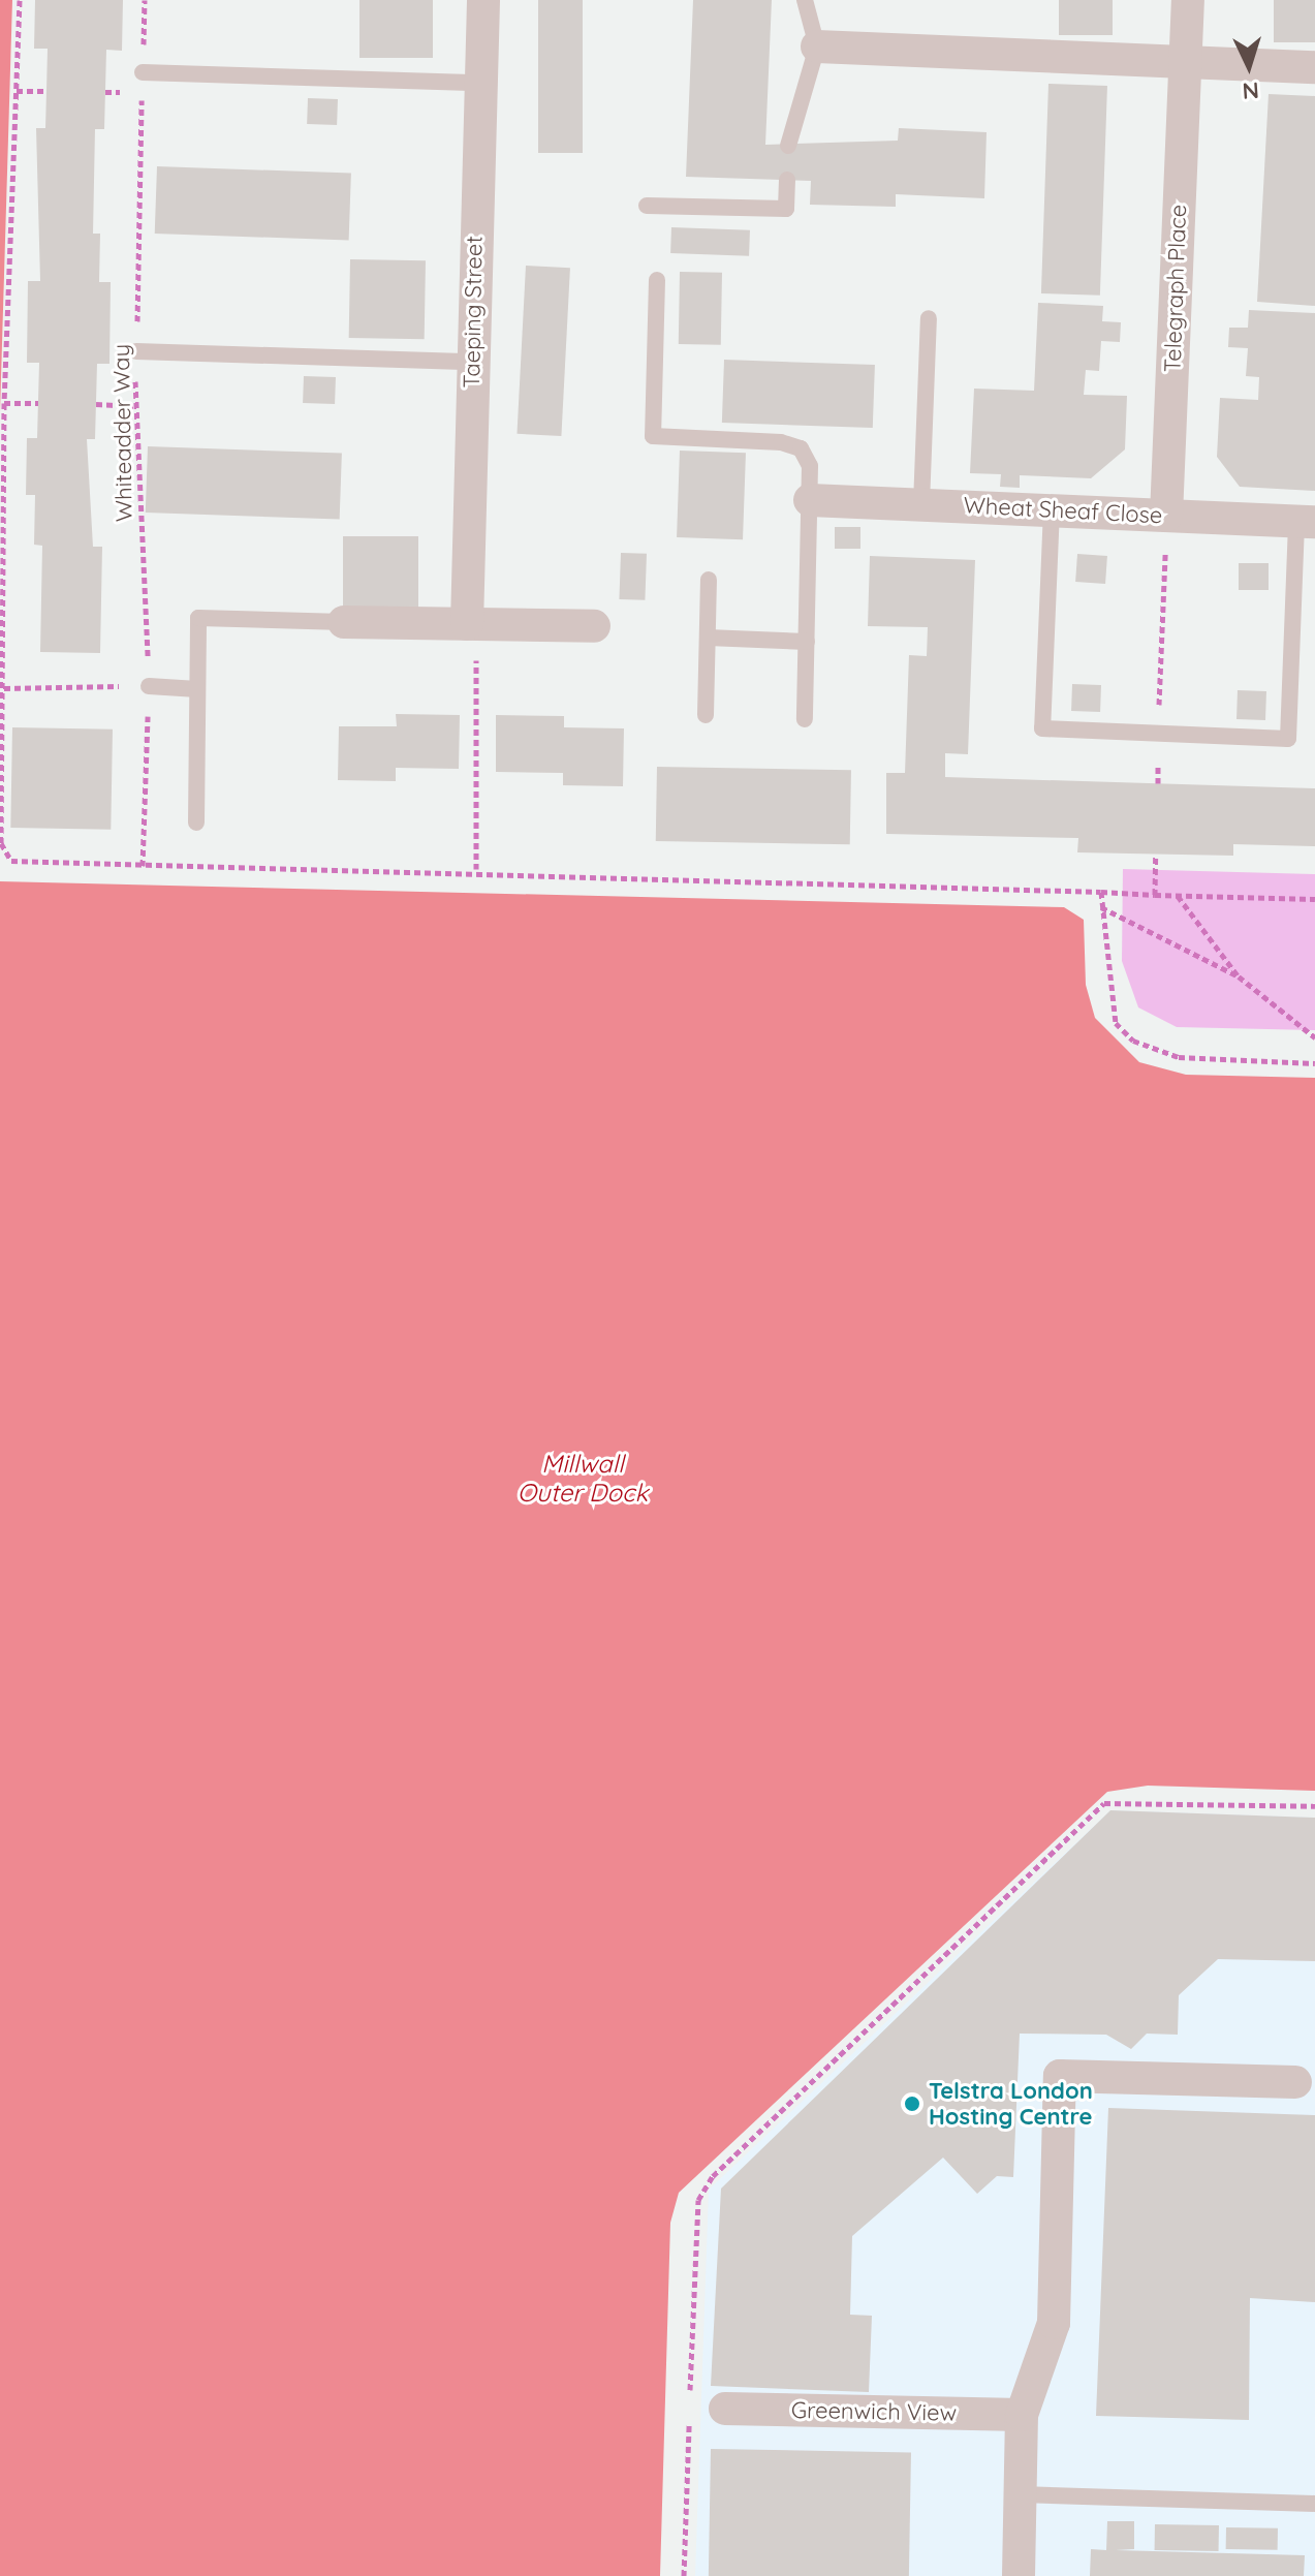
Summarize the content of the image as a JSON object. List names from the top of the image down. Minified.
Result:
{"streets":{"street":["Telegraph Place","Taeping Street","Wheat Sheaf Close","Greenwich View"],"path":["Whiteadder Way"]},"crossings":[["Telegraph Place","Wheat Sheaf Close"]],"water":["Millwall Outer Dock"],"places":["Telstra London Hosting Centre"],"north":"bottom"}
